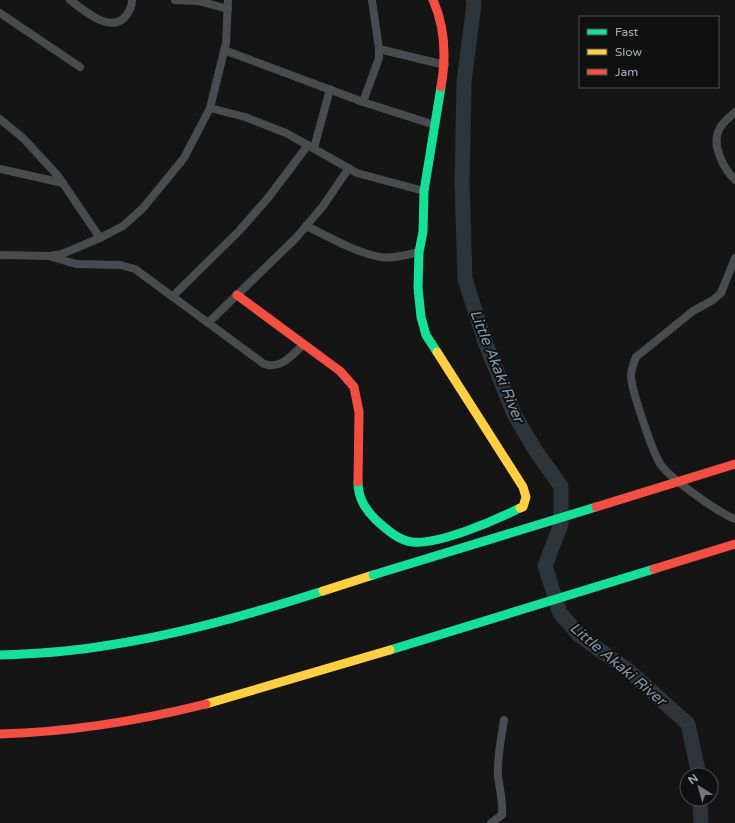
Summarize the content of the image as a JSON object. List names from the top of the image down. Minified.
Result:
{"water":["Little Akaki River"],"legend":["Fast","Slow","Jam"],"north":"top left"}
